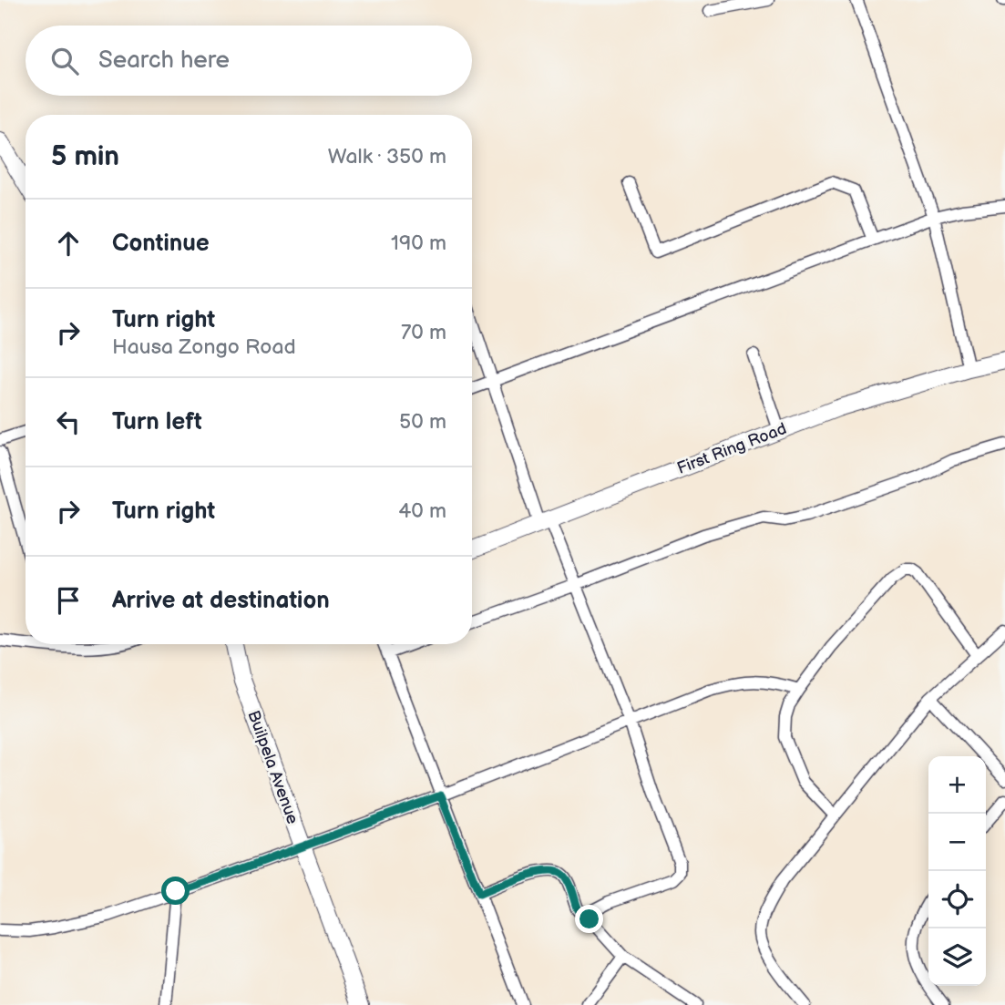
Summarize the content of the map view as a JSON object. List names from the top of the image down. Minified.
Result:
{"streets":{"street":["First Ring Road","Builpela Avenue"]},"page":{"search":"Search here","heading":["5 min","Walk · 350 m"],"list":[["Continue","190 m"],["Turn right","Hausa Zongo Road","70 m"],["Turn left","50 m"],["Turn right","40 m"],"Arrive at destination"],"map_buttons":["+","−"]}}
